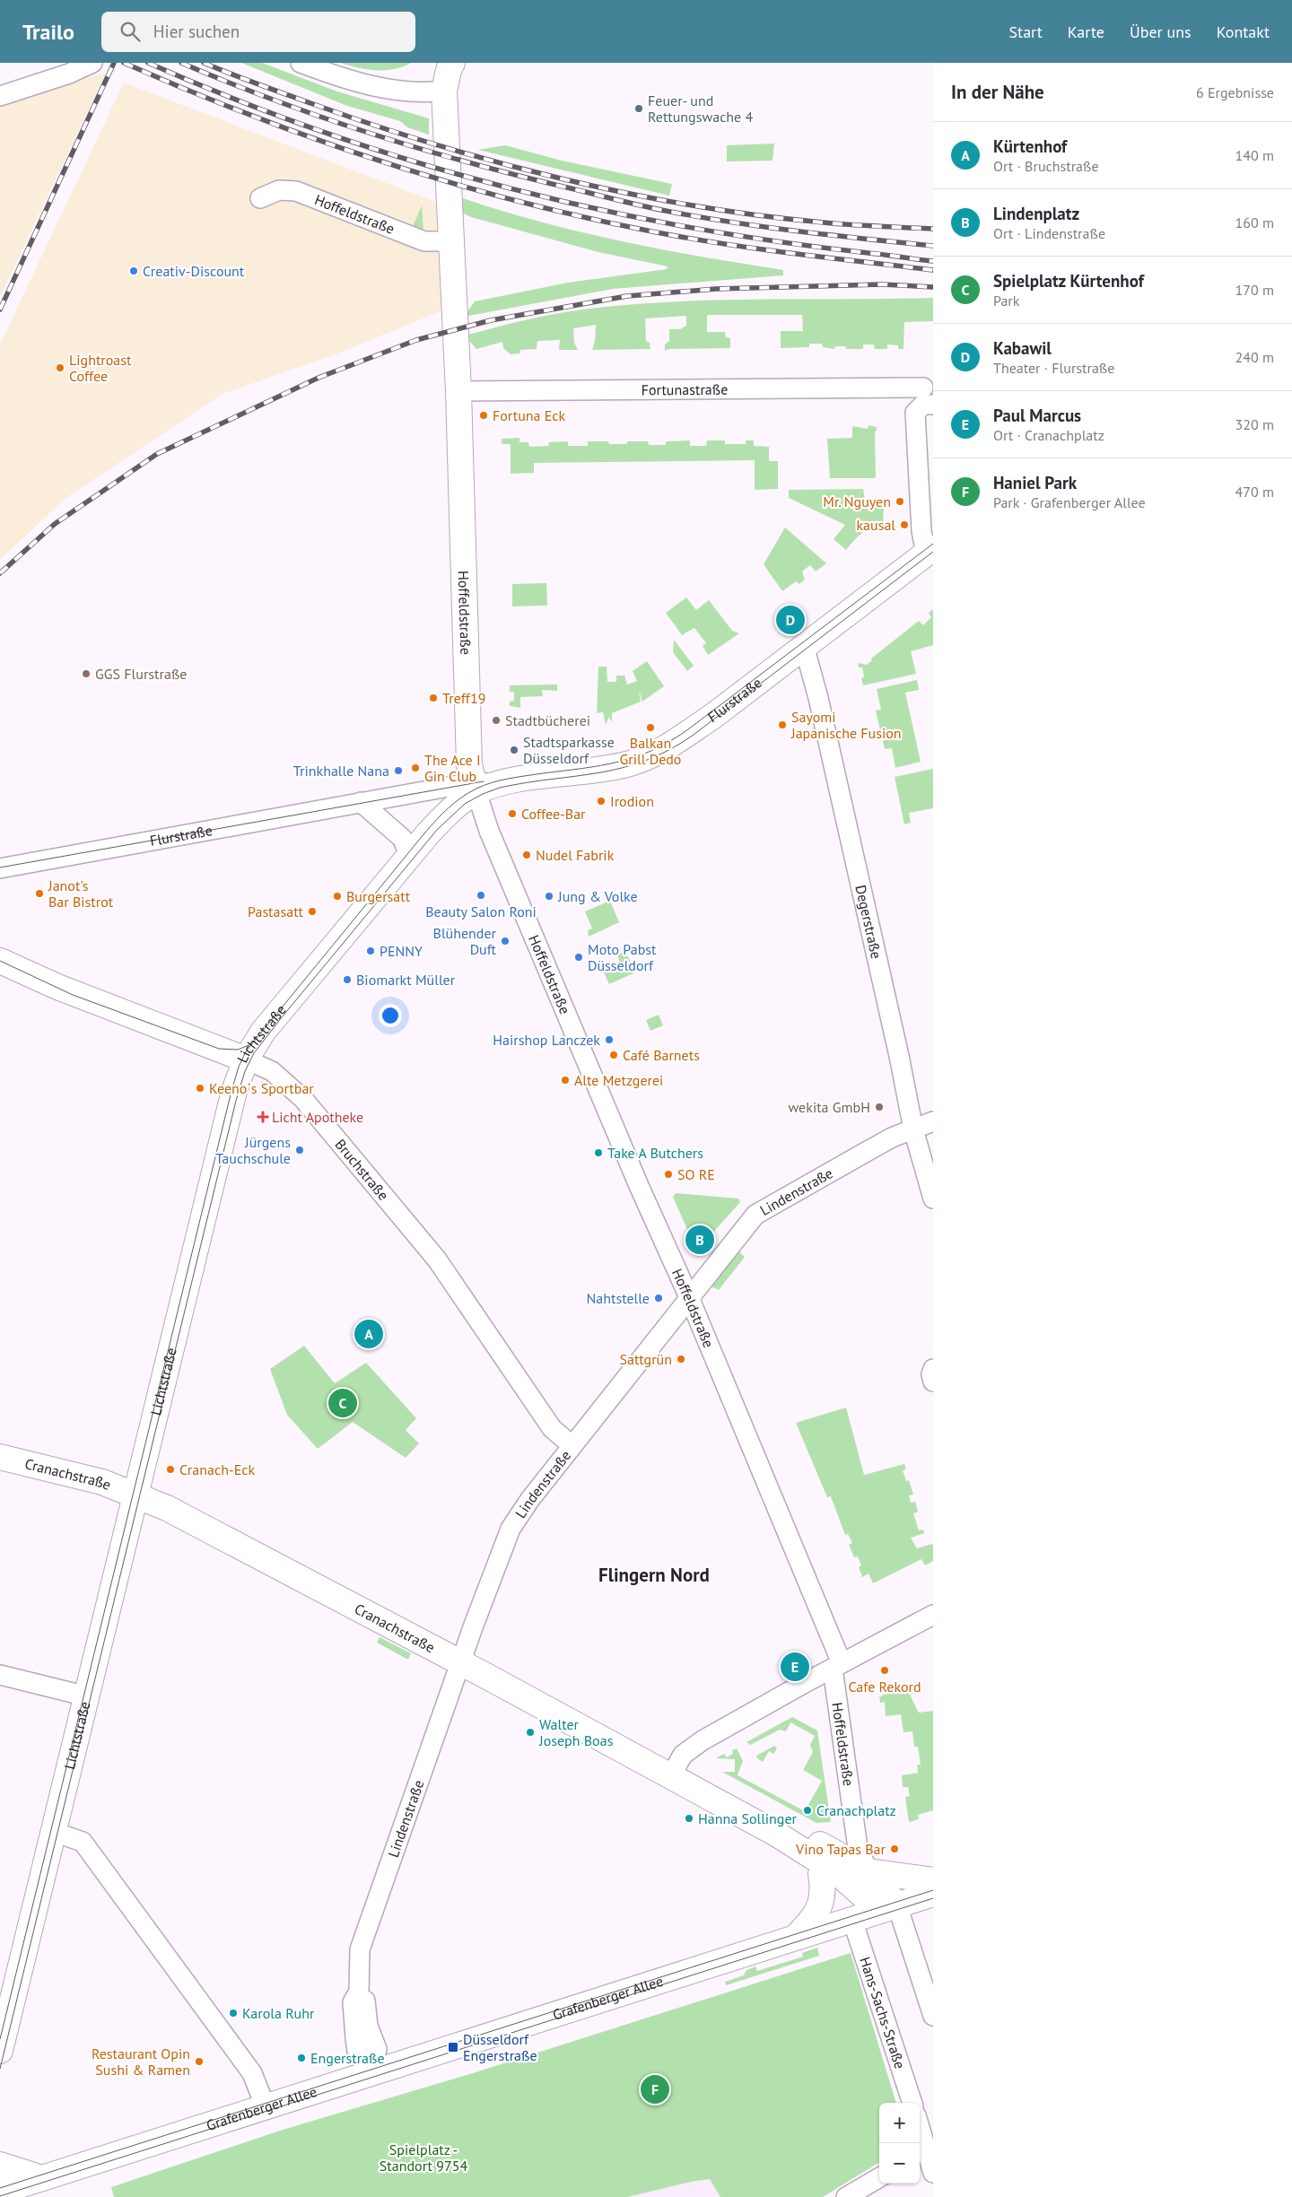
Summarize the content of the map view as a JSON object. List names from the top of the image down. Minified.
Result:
{"streets":{"street":["Hoffeldstraße","Fortunastraße","Flurstraße","Degerstraße","Lichtstraße","Bruchstraße","Lindenstraße","Cranachstraße","Grafenberger Allee","Hans-Sachs-Straße"]},"crossings":[["Hoffeldstraße","Fortunastraße"],["Hoffeldstraße","Flurstraße"],["Hoffeldstraße","Lichtstraße"],["Hoffeldstraße","Lindenstraße"],["Hoffeldstraße","Cranachstraße"],["Flurstraße","Degerstraße"],["Flurstraße","Lichtstraße"],["Degerstraße","Lindenstraße"],["Lichtstraße","Bruchstraße"],["Lichtstraße","Cranachstraße"],["Bruchstraße","Lindenstraße"],["Lindenstraße","Cranachstraße"],["Lindenstraße","Grafenberger Allee"],["Cranachstraße","Grafenberger Allee"],["Cranachstraße","Hans-Sachs-Straße"],["Grafenberger Allee","Hans-Sachs-Straße"]],"districts":["Flingern Nord"],"parks":["Spielplatz - Standort 9754"],"places":{"other":["Feuer- und Rettungswache 4","Creativ-Discount","Lightroast Coffee","Fortuna Eck","Mr. Nguyen","kausal","GGS Flurstraße","Treff19","Stadtbücherei","Sayomi Japanische Fusion","Balkan Grill Dedo","Stadtsparkasse Düsseldorf","The Ace I Gin Club","Trinkhalle Nana","Irodion","Coffee-Bar","Nudel Fabrik","Janot's Bar Bistrot","Beauty Salon Roni","Burgersatt","Jung & Volke","Pastasatt","Blühender Duft","PENNY","Moto Pabst Düsseldorf","Biomarkt Müller","Hairshop Lanczek","Café Barnets","Alte Metzgerei","Keeno´s Sportbar","wekita GmbH","Jürgens Tauchschule","Take A Butchers","SO RE","Nahtstelle","Sattgrün","Cranach-Eck","Cafe Rekord","Walter Joseph Boas","Cranachplatz","Hanna Sollinger","Vino Tapas Bar","Karola Ruhr","Engerstraße","Restaurant Opin Sushi & Ramen"],"health":["Licht Apotheke"],"transit":["Düsseldorf Engerstraße"]},"page":{"header":"Trailo","search":"Hier suchen","nav":["Start","Karte","Über uns","Kontakt"],"heading":["In der Nähe","6 Ergebnisse"],"list":[{"mark":"A","name":"Kürtenhof","note":"Ort · Bruchstraße","value":"140 m"},{"mark":"B","name":"Lindenplatz","note":"Ort · Lindenstraße","value":"160 m"},{"mark":"C","name":"Spielplatz Kürtenhof","note":"Park","value":"170 m"},{"mark":"D","name":"Kabawil","note":"Theater · Flurstraße","value":"240 m"},{"mark":"E","name":"Paul Marcus","note":"Ort · Cranachplatz","value":"320 m"},{"mark":"F","name":"Haniel Park","note":"Park · Grafenberger Allee","value":"470 m"}],"pins":["D","B","A","C","E","F"],"map_buttons":["+","−"]}}
